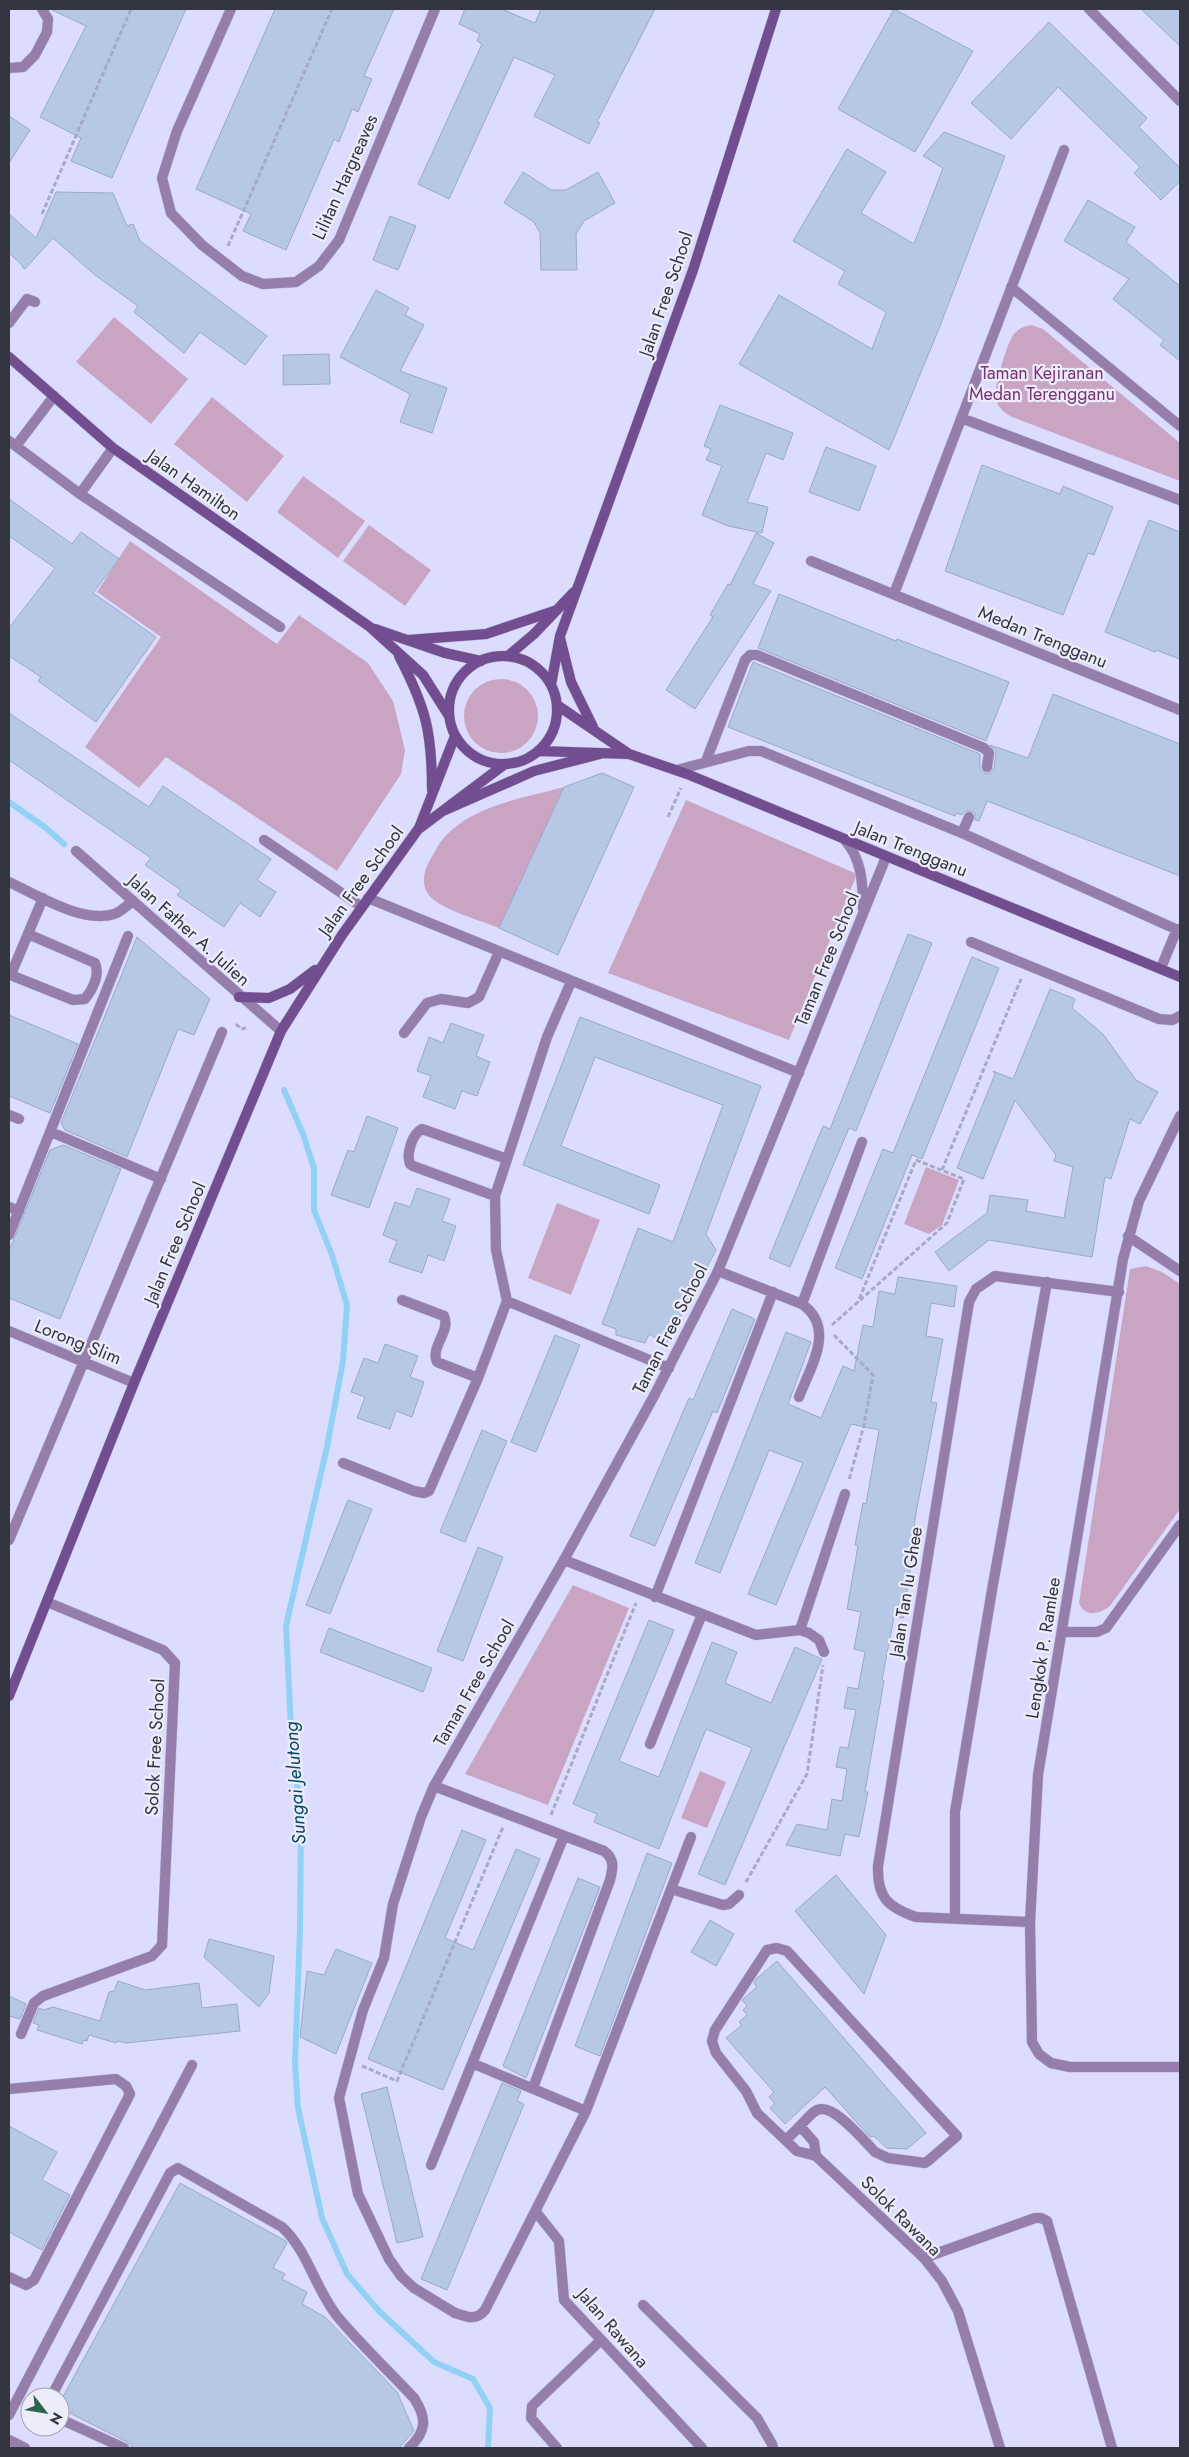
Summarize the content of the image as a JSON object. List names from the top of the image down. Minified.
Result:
{"streets":{"main road":["Jalan Free School","Jalan Hamilton","Jalan Trengganu"],"street":["Lilitan Hargreaves","Medan Trengganu","Jalan Father A. Julien","Taman Free School","Lorong Slim","Jalan Tan Iu Ghee","Lengkok P. Ramlee","Solok Free School","Solok Rawana","Jalan Rawana"]},"crossings":[["Jalan Free School","Jalan Hamilton"],["Jalan Free School","Jalan Trengganu"],["Jalan Free School","Jalan Father A. Julien"],["Jalan Free School","Lorong Slim"],["Jalan Free School","Solok Free School"],["Jalan Hamilton","Jalan Trengganu"],["Jalan Trengganu","Taman Free School"],["Taman Free School","Jalan Rawana"],["Jalan Tan Iu Ghee","Lengkok P. Ramlee"]],"water":["Sungai Jelutong"],"parks":["Taman Kejiranan Medan Terengganu"],"north":"bottom right"}
